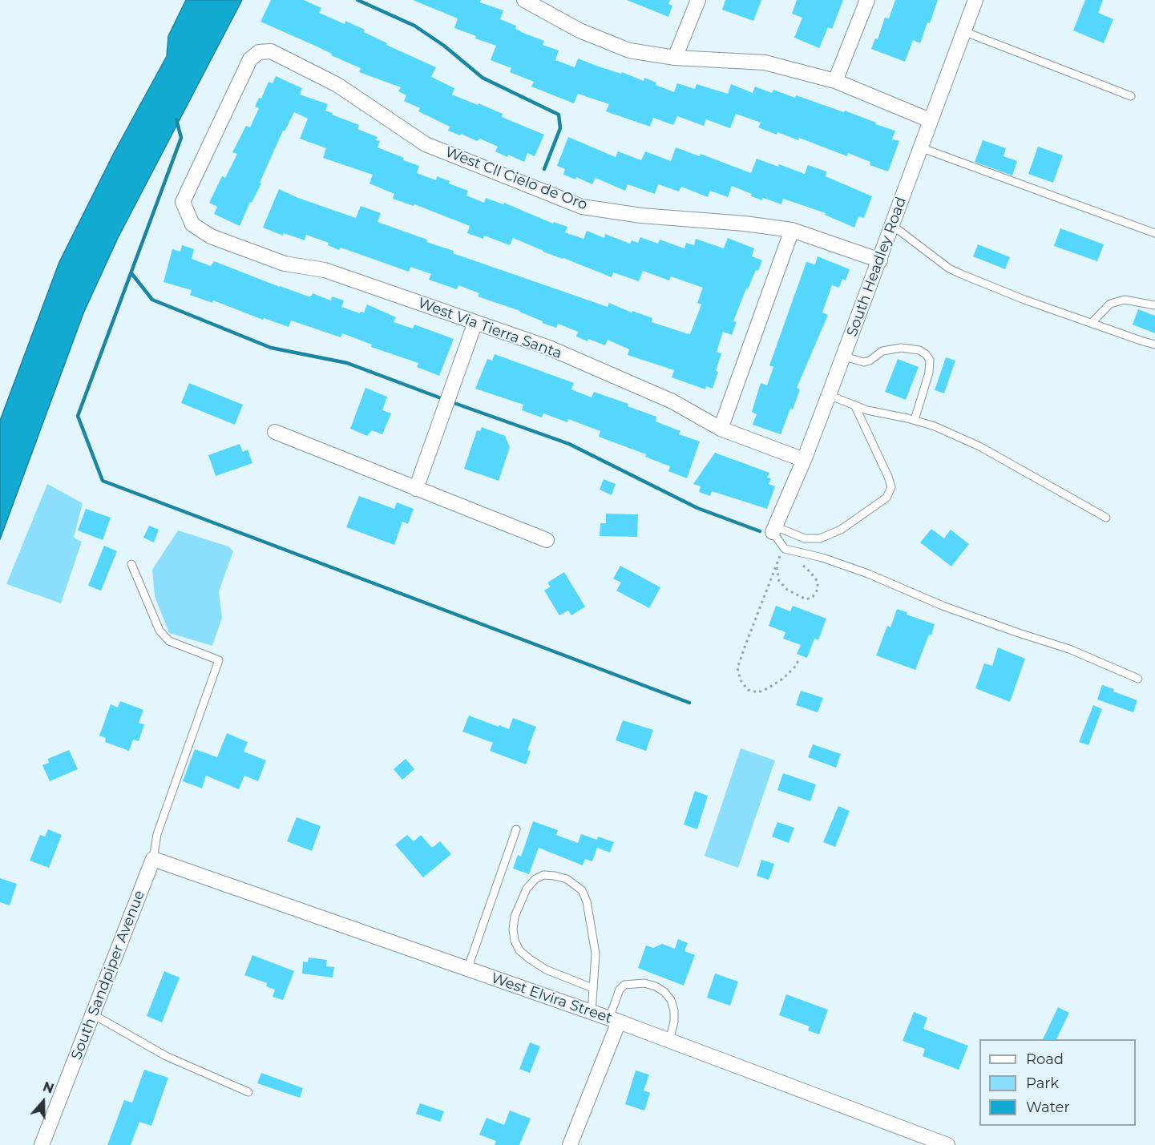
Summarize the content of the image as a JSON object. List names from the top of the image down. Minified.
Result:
{"streets":{"street":["West Cll Cielo de Oro","South Headley Road","West Via Tierra Santa","South Sandpiper Avenue","West Elvira Street"]},"crossings":[["West Cll Cielo de Oro","South Headley Road"],["West Cll Cielo de Oro","West Via Tierra Santa"],["South Headley Road","West Via Tierra Santa"],["South Sandpiper Avenue","West Elvira Street"]],"legend":["Road","Park","Water"],"north":"top"}
